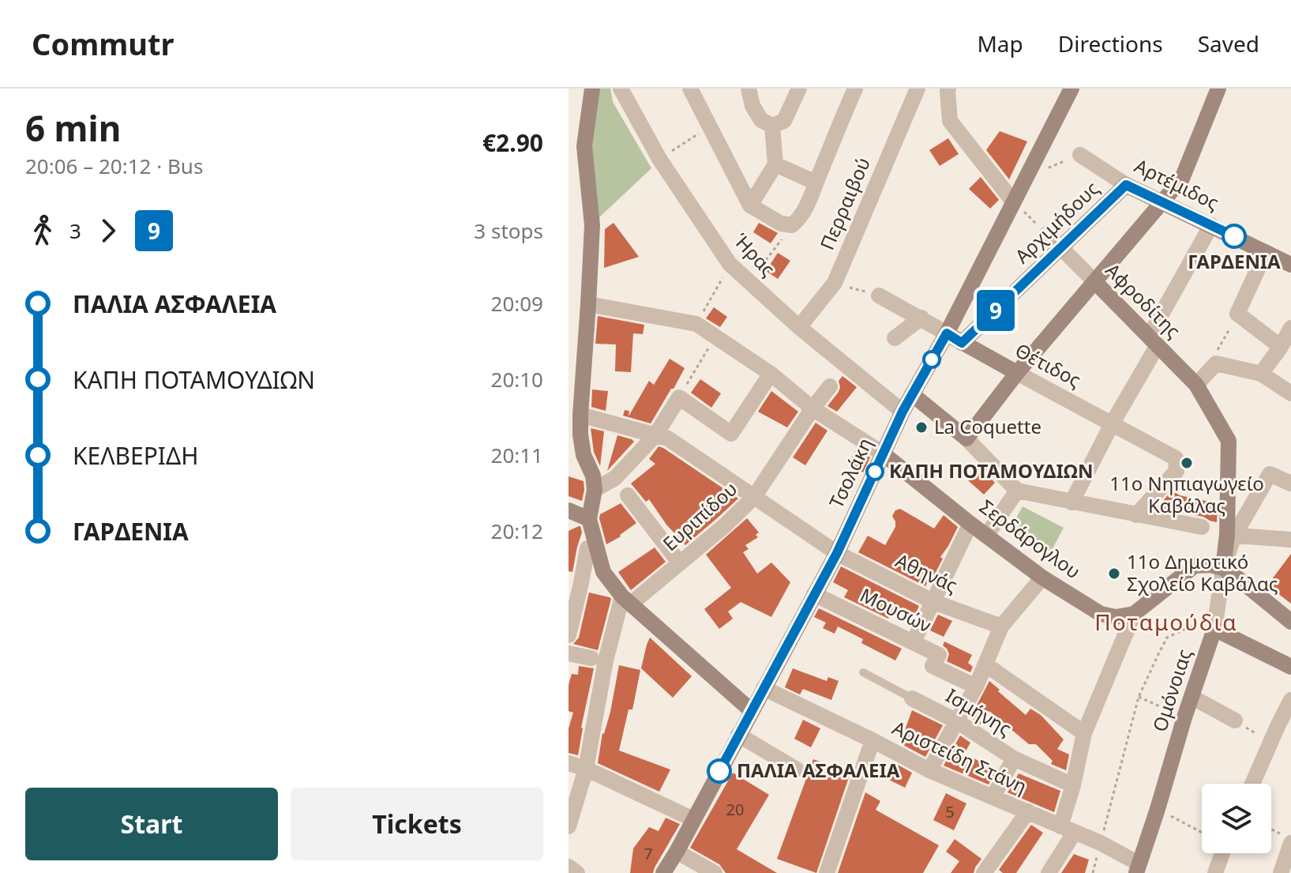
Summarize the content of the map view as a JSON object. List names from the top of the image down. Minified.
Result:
{"streets":{"street":["Αρτέμιδος","Περραιβού","Αρχιμήδους","Ήρας","Αφροδίτης","Θέτιδος","Τσολάκη","Ευριπίδου","Σερδάρογλου","Αθηνάς","Μουσών","Ομόνοιας","Ισμήνης","Αριστείδη Στάνη"]},"crossings":[["Αρτέμιδος","Αρχιμήδους"],["Περραιβού","Ήρας"],["Αρχιμήδους","Αφροδίτης"],["Αρχιμήδους","Θέτιδος"],["Ήρας","Τσολάκη"],["Αφροδίτης","Ομόνοιας"],["Θέτιδος","Τσολάκη"],["Τσολάκη","Σερδάρογλου"],["Τσολάκη","Αθηνάς"],["Τσολάκη","Μουσών"],["Τσολάκη","Αριστείδη Στάνη"],["Ευριπίδου","Σερδάρογλου"],["Ευριπίδου","Αθηνάς"],["Ομόνοιας","Αριστείδη Στάνη"]],"districts":["Ποταμούδια"],"places":["ΓΑΡΔΕΝΙΑ","La Coquette","11ο Νηπιαγωγείο Καβάλας","ΚΑΠΗ ΠΟΤΑΜΟΥΔΙΩΝ","11ο Δημοτικό Σχολείο Καβάλας","ΠΑΛΙΑ ΑΣΦΑΛΕΙΑ"],"lines":["bus line 9"],"house_numbers":["20","5","7"],"page":{"header":"Commutr","nav":["Map","Directions","Saved"],"heading":["6 min","20:06 – 20:12 · Bus","€2.90"],"on_map":"9","legs":["3","9","3 stops"],"list":[{"name":"ΠΑΛΙΑ ΑΣΦΑΛΕΙΑ","value":"20:09"},{"name":"ΚΑΠΗ ΠΟΤΑΜΟΥΔΙΩΝ","value":"20:10"},{"name":"ΚΕΛΒΕΡΙΔΗ","value":"20:11"},{"name":"ΓΑΡΔΕΝΙΑ","value":"20:12"}],"buttons":["Start","Tickets"]}}
